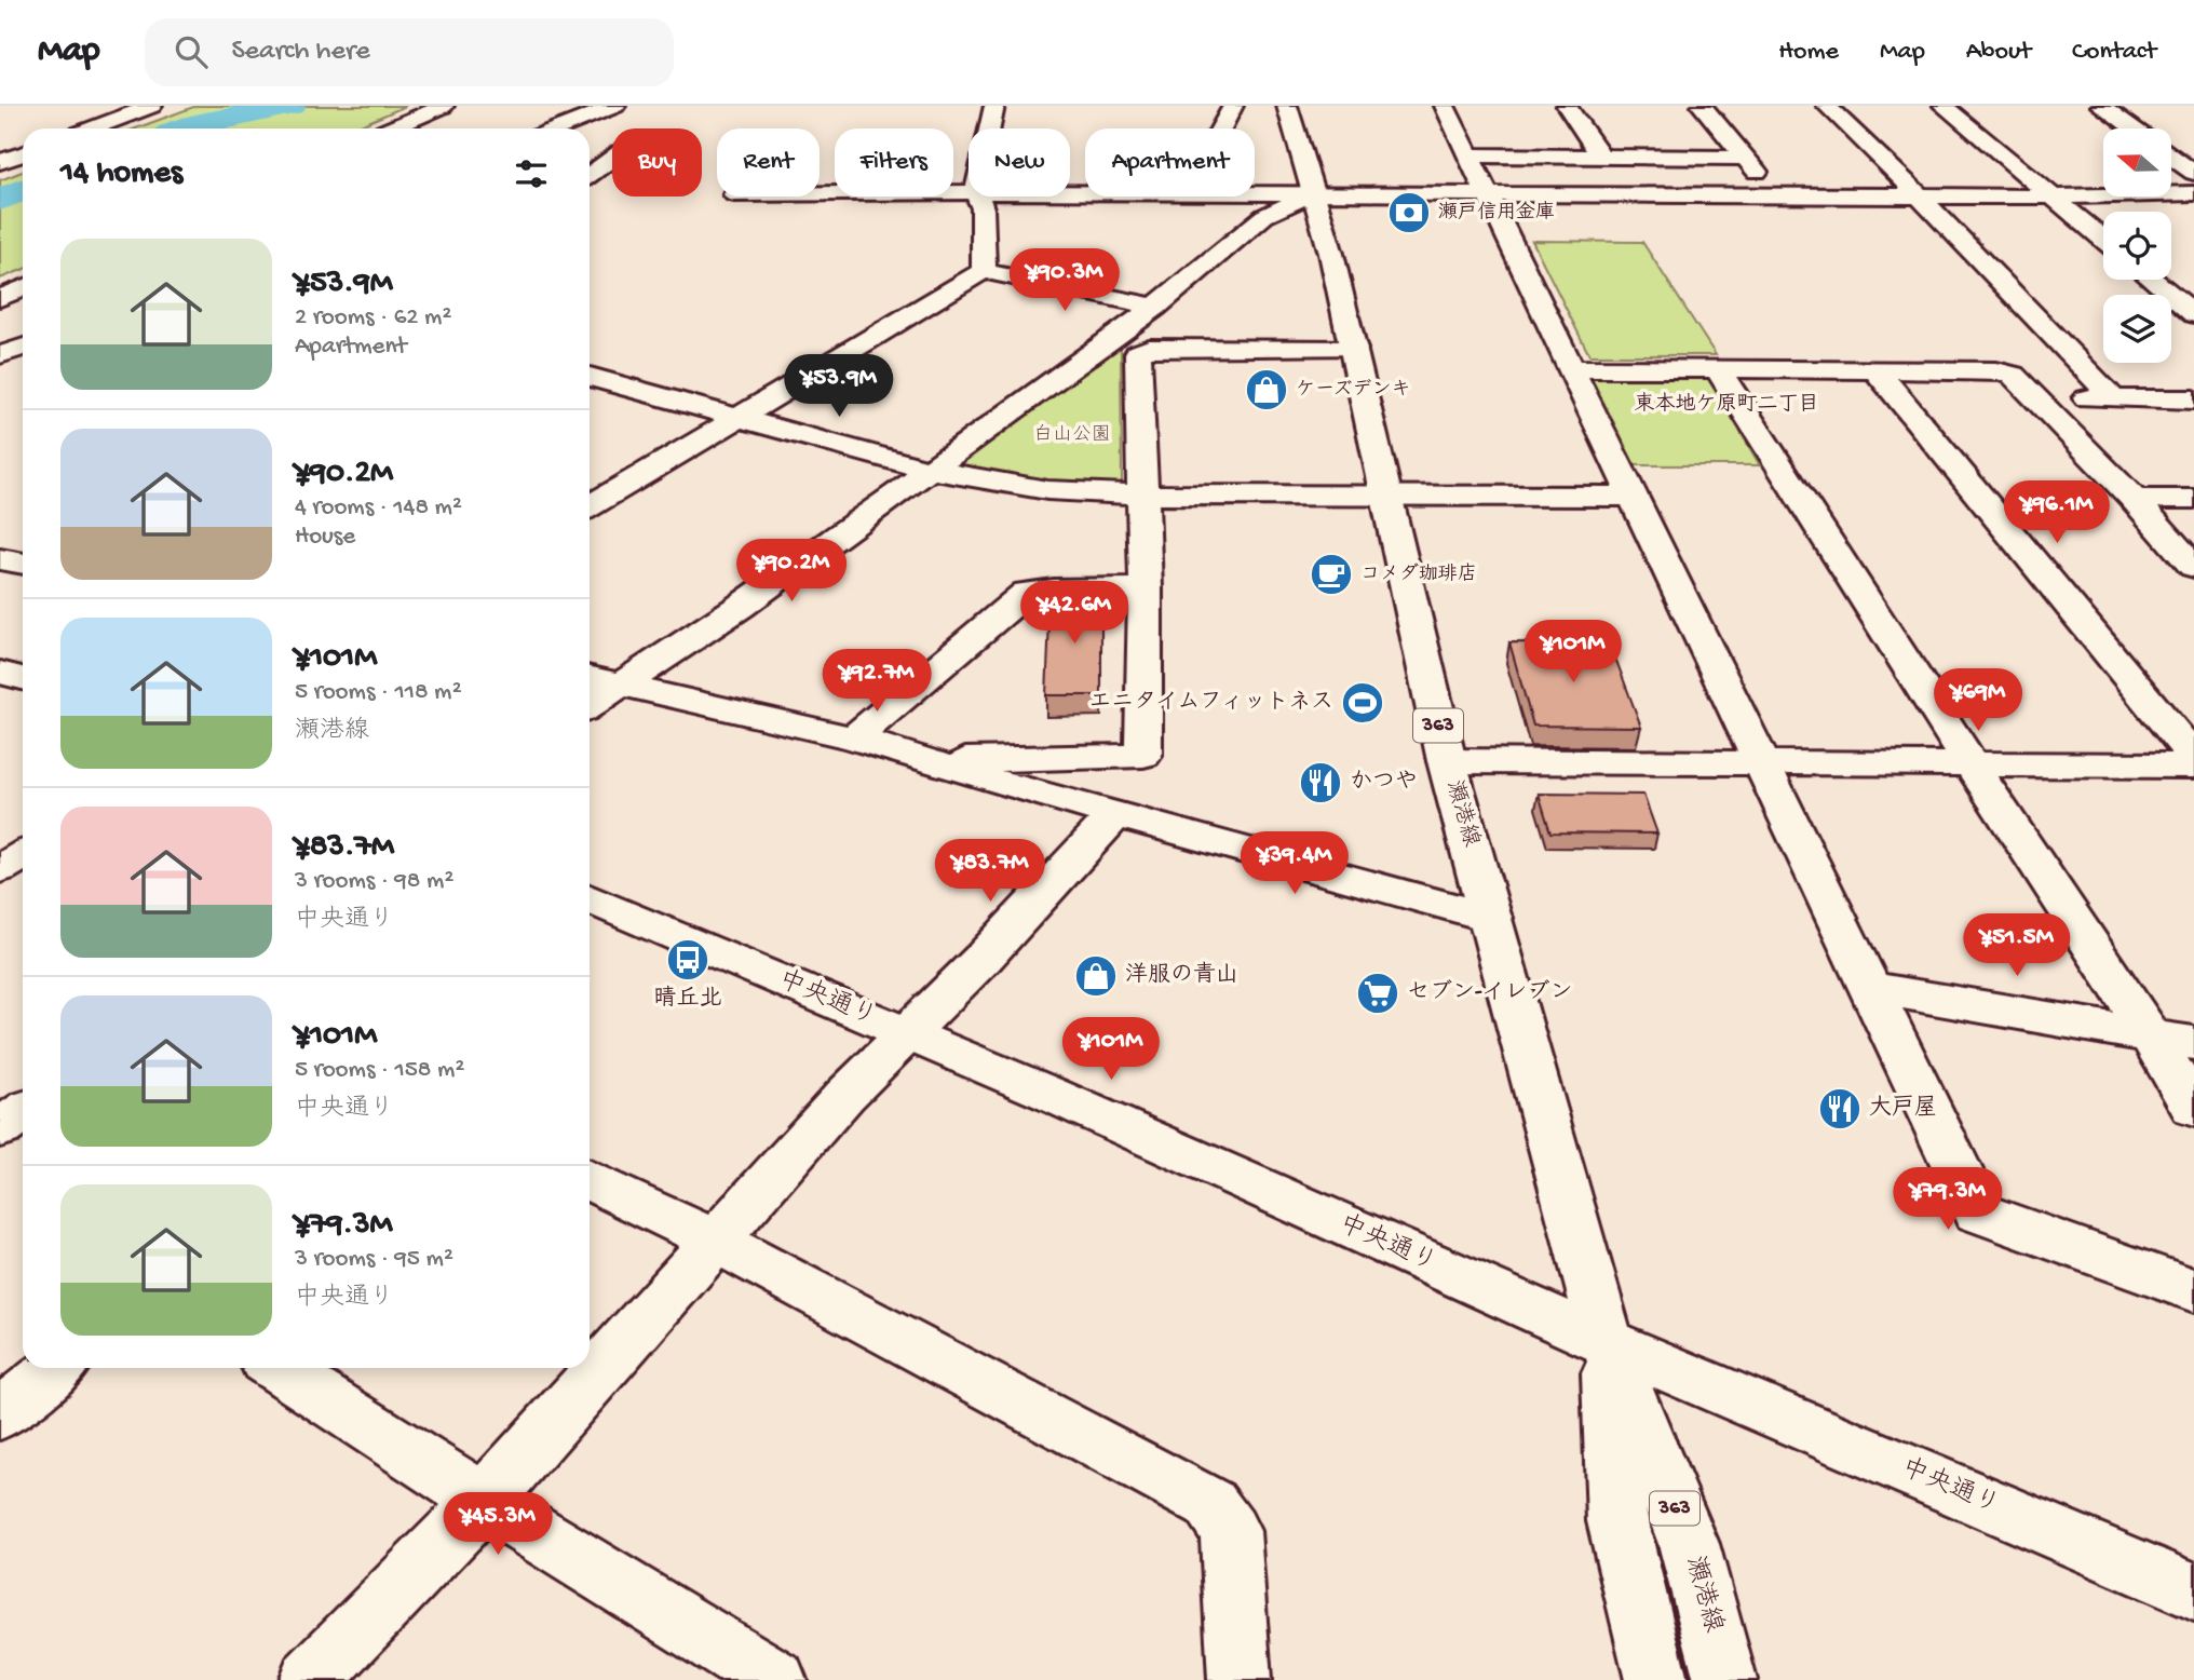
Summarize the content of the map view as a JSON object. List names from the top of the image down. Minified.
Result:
{"streets":{"main road":["363","瀬港線","中央通り"]},"crossings":[["瀬港線","中央通り"]],"districts":["東本地ケ原町二丁目"],"parks":["白山公園"],"places":{"bank":["瀬戸信用金庫"],"shop":["ケーズデンキ","洋服の青山"],"cafe":["コメダ珈琲店"],"sports":["エニタイムフィットネス"],"restaurant":["かつや","大戸屋"],"bus stop":["晴丘北"],"supermarket":["セブン-イレブン"]},"north":"left","page":{"header":"Map","search":"Search here","nav":["Home","Map","About","Contact"],"chip":["Buy","Rent","Filters","New","Apartment"],"heading":"14 homes","list":[{"name":"¥53.9M","note":"2 rooms · 62 m² · Apartment"},{"name":"¥90.2M","note":"4 rooms · 148 m² · House"},{"name":"¥101M","note":"5 rooms · 118 m² · 瀬港線"},{"name":"¥83.7M","note":"3 rooms · 98 m² · 中央通り"},{"name":"¥101M","note":"5 rooms · 158 m² · 中央通り"},{"name":"¥79.3M","note":"3 rooms · 95 m² · 中央通り"}],"price":["¥90.3M","¥53.9M","¥96.1M","¥90.2M","¥42.6M","¥101M","¥92.7M","¥69M","¥39.4M","¥83.7M","¥51.5M","¥101M","¥79.3M","¥45.3M"]}}
